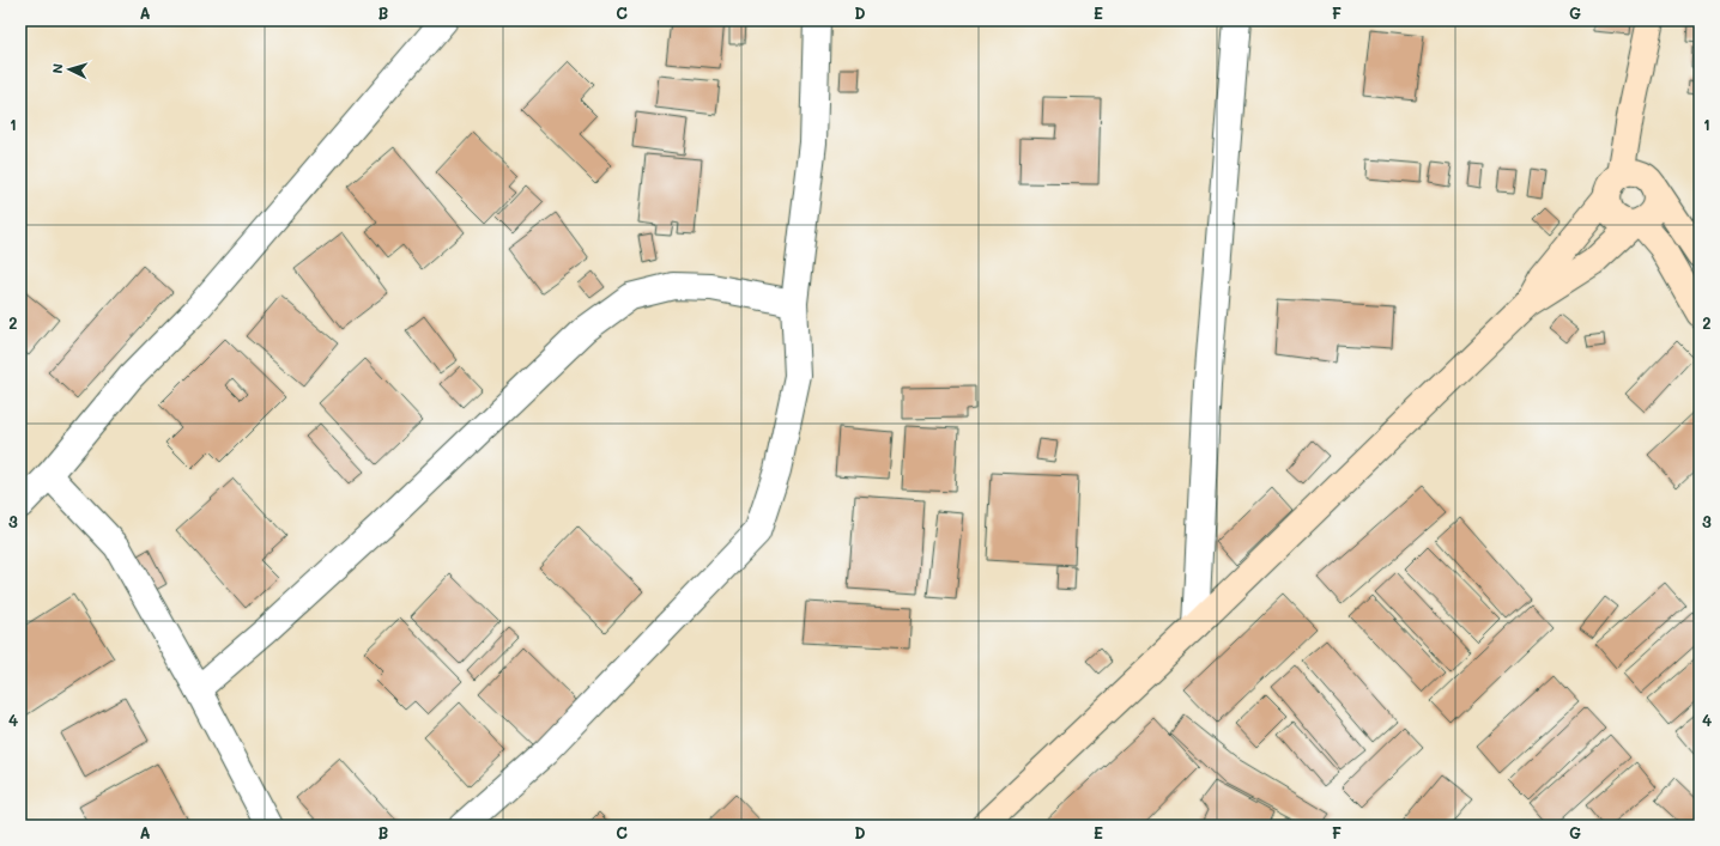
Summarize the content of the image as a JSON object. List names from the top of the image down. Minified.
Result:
{"north":"left","grid":{"columns":["A","B","C","D","E","F","G"],"rows":["1","2","3","4"]}}
